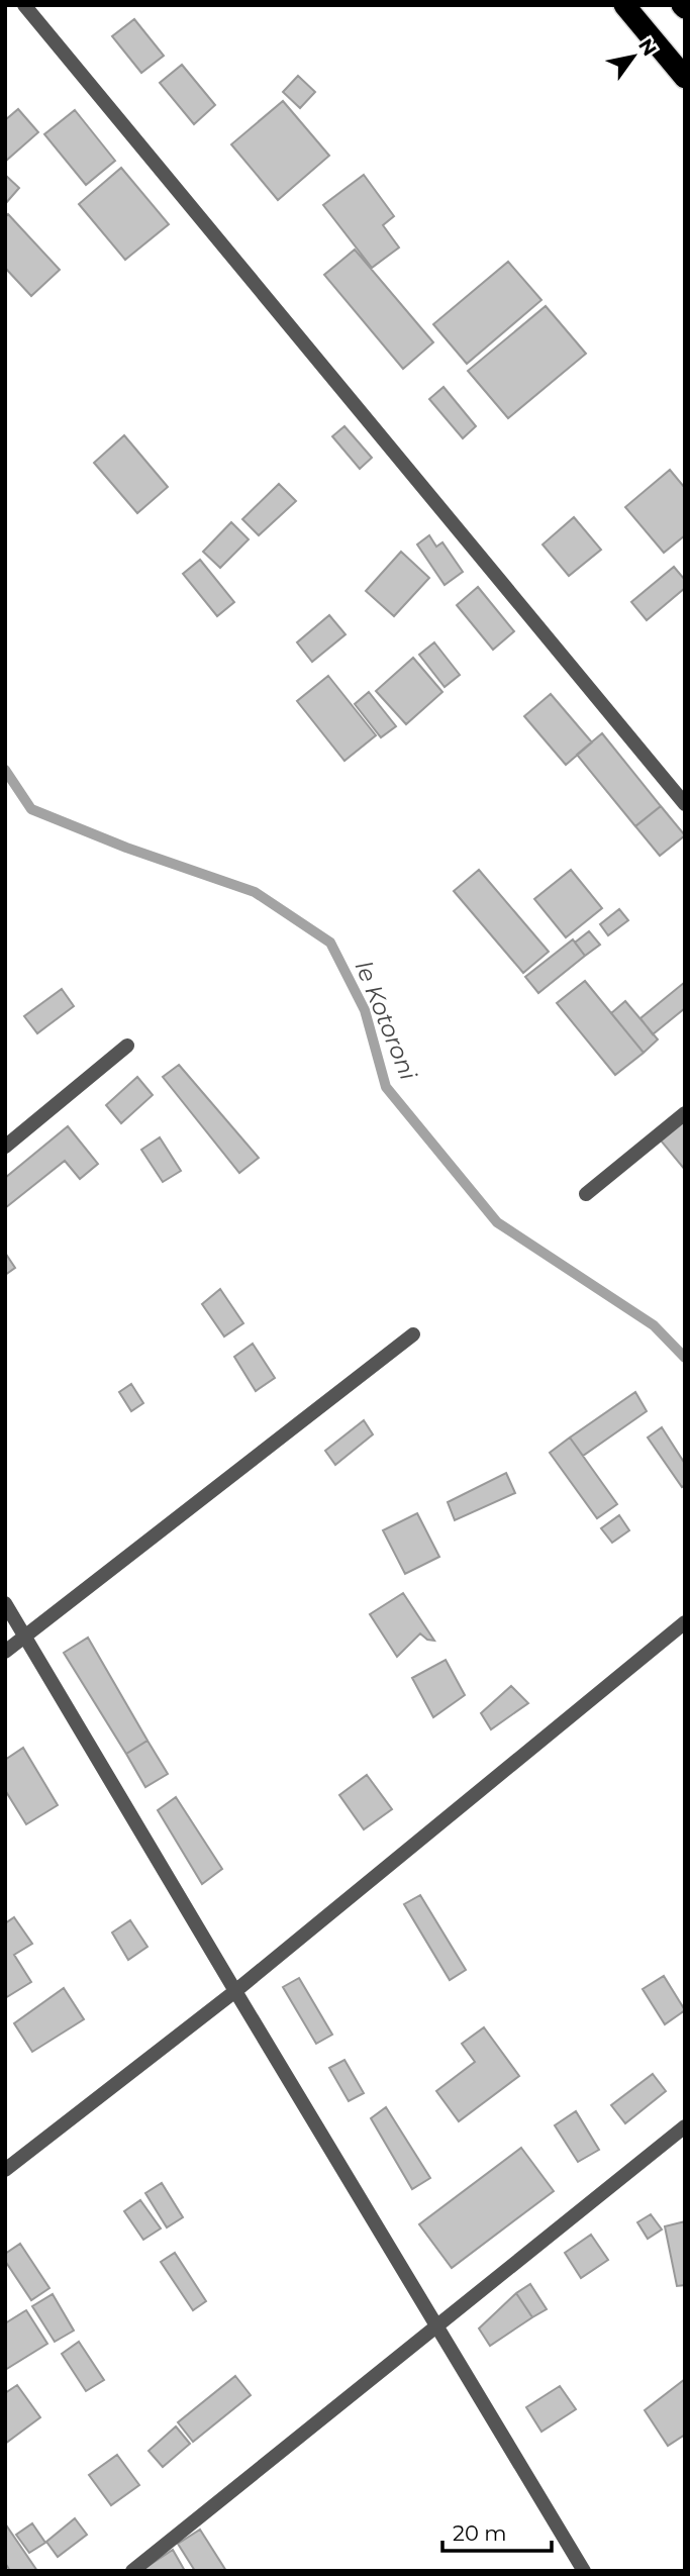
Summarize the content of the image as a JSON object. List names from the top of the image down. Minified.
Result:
{"water":["le Kotoroni"],"scale_bar":"20 m","north":"top right"}
